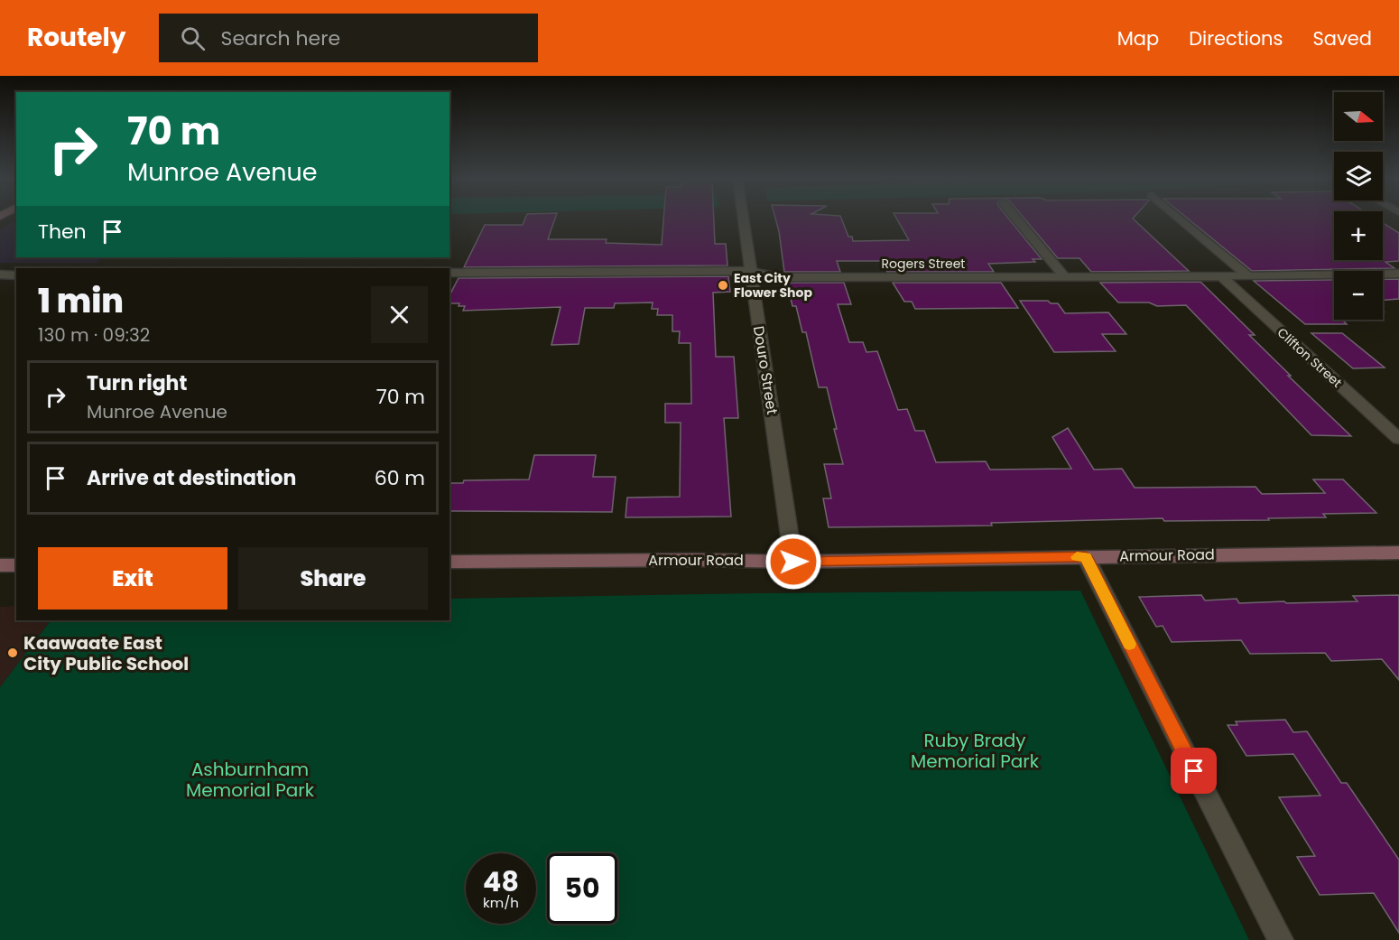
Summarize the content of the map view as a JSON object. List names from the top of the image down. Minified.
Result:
{"streets":{"main road":["Armour Road"],"street":["Rogers Street","Clifton Street","Douro Street"]},"crossings":[["Rogers Street","Clifton Street"],["Rogers Street","Douro Street"],["Douro Street","Armour Road"]],"parks":["Ruby Brady Memorial Park","Ashburnham Memorial Park"],"places":["East City Flower Shop","Kaawaate East City Public School"],"north":"right","page":{"header":"Routely","search":"Search here","nav":["Map","Directions","Saved"],"map_buttons":["+","−"],"turn":["70 m","Munroe Avenue"],"then":"Then","heading":["1 min","130 m · 09:32"],"list":[{"name":"Turn right","note":"Munroe Avenue","value":"70 m"},{"name":"Arrive at destination","value":"60 m"}],"buttons":["Exit","Share"],"speed":"48 km/h","limit":"50"}}
